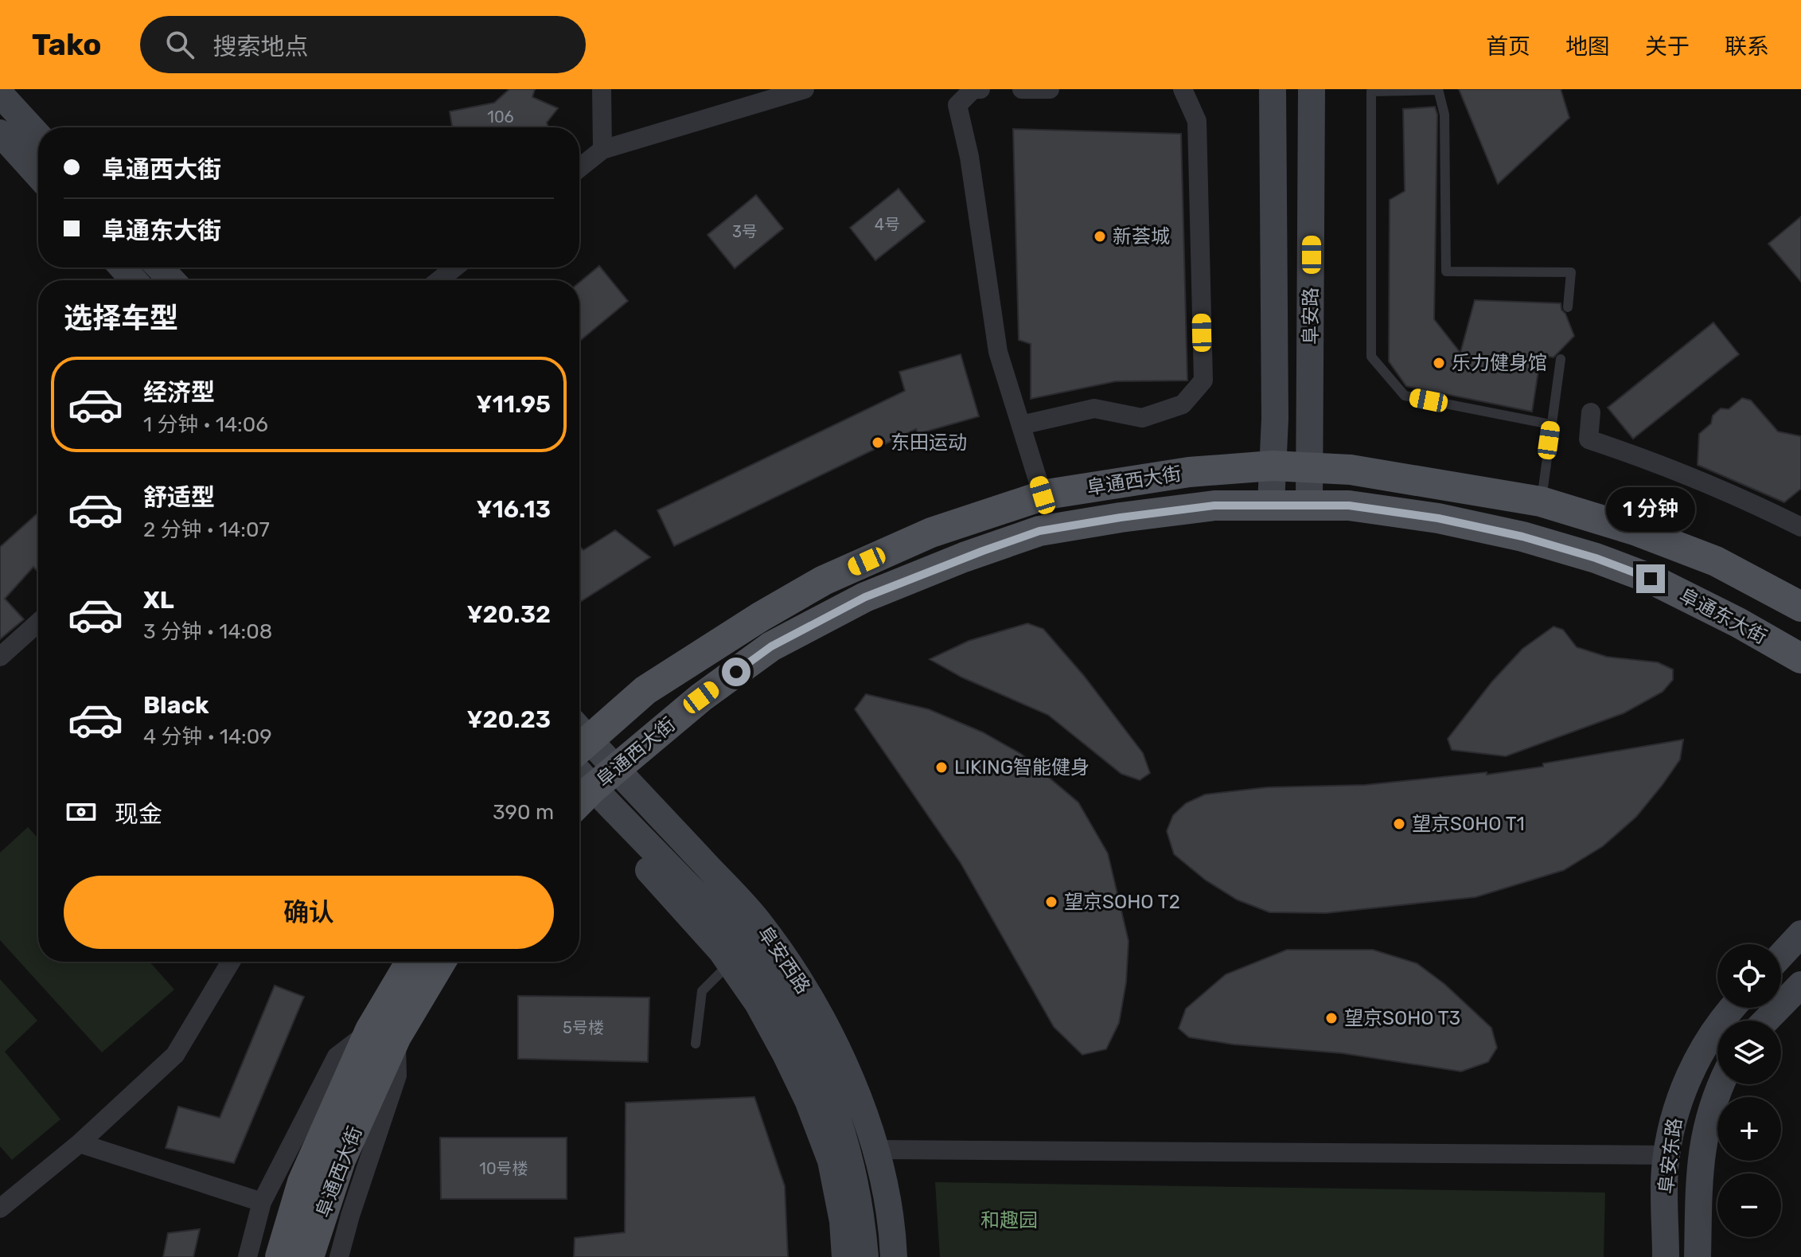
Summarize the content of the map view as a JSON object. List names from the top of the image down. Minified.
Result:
{"streets":{"main road":["阜安路","阜通西大街","阜通东大街","阜安西路","阜安东路"]},"crossings":[["阜安路","阜通西大街"],["阜安路","阜通东大街"],["阜通西大街","阜通东大街"],["阜通西大街","阜安西路"]],"parks":["和趣园"],"places":["新荟城","乐力健身馆","东田运动","LIKING智能健身","望京SOHO T1","望京SOHO T2","望京SOHO T3"],"house_numbers":["106","4号","3号","5号楼","10号楼"],"page":{"header":"Tako","search":"搜索地点","nav":["首页","地图","关于","联系"],"banner":["阜通西大街","阜通东大街"],"heading":"选择车型","list":[{"name":"经济型","note":"1 分钟 · 14:06","value":"¥11.95"},{"name":"舒适型","note":"2 分钟 · 14:07","value":"¥16.13"},{"name":"XL","note":"3 分钟 · 14:08","value":"¥20.32"},{"name":"Black","note":"4 分钟 · 14:09","value":"¥20.23"}],"bubble":"1 分钟","pay":["现金","390 m"],"buttons":"确认","map_buttons":["+","−"]}}
